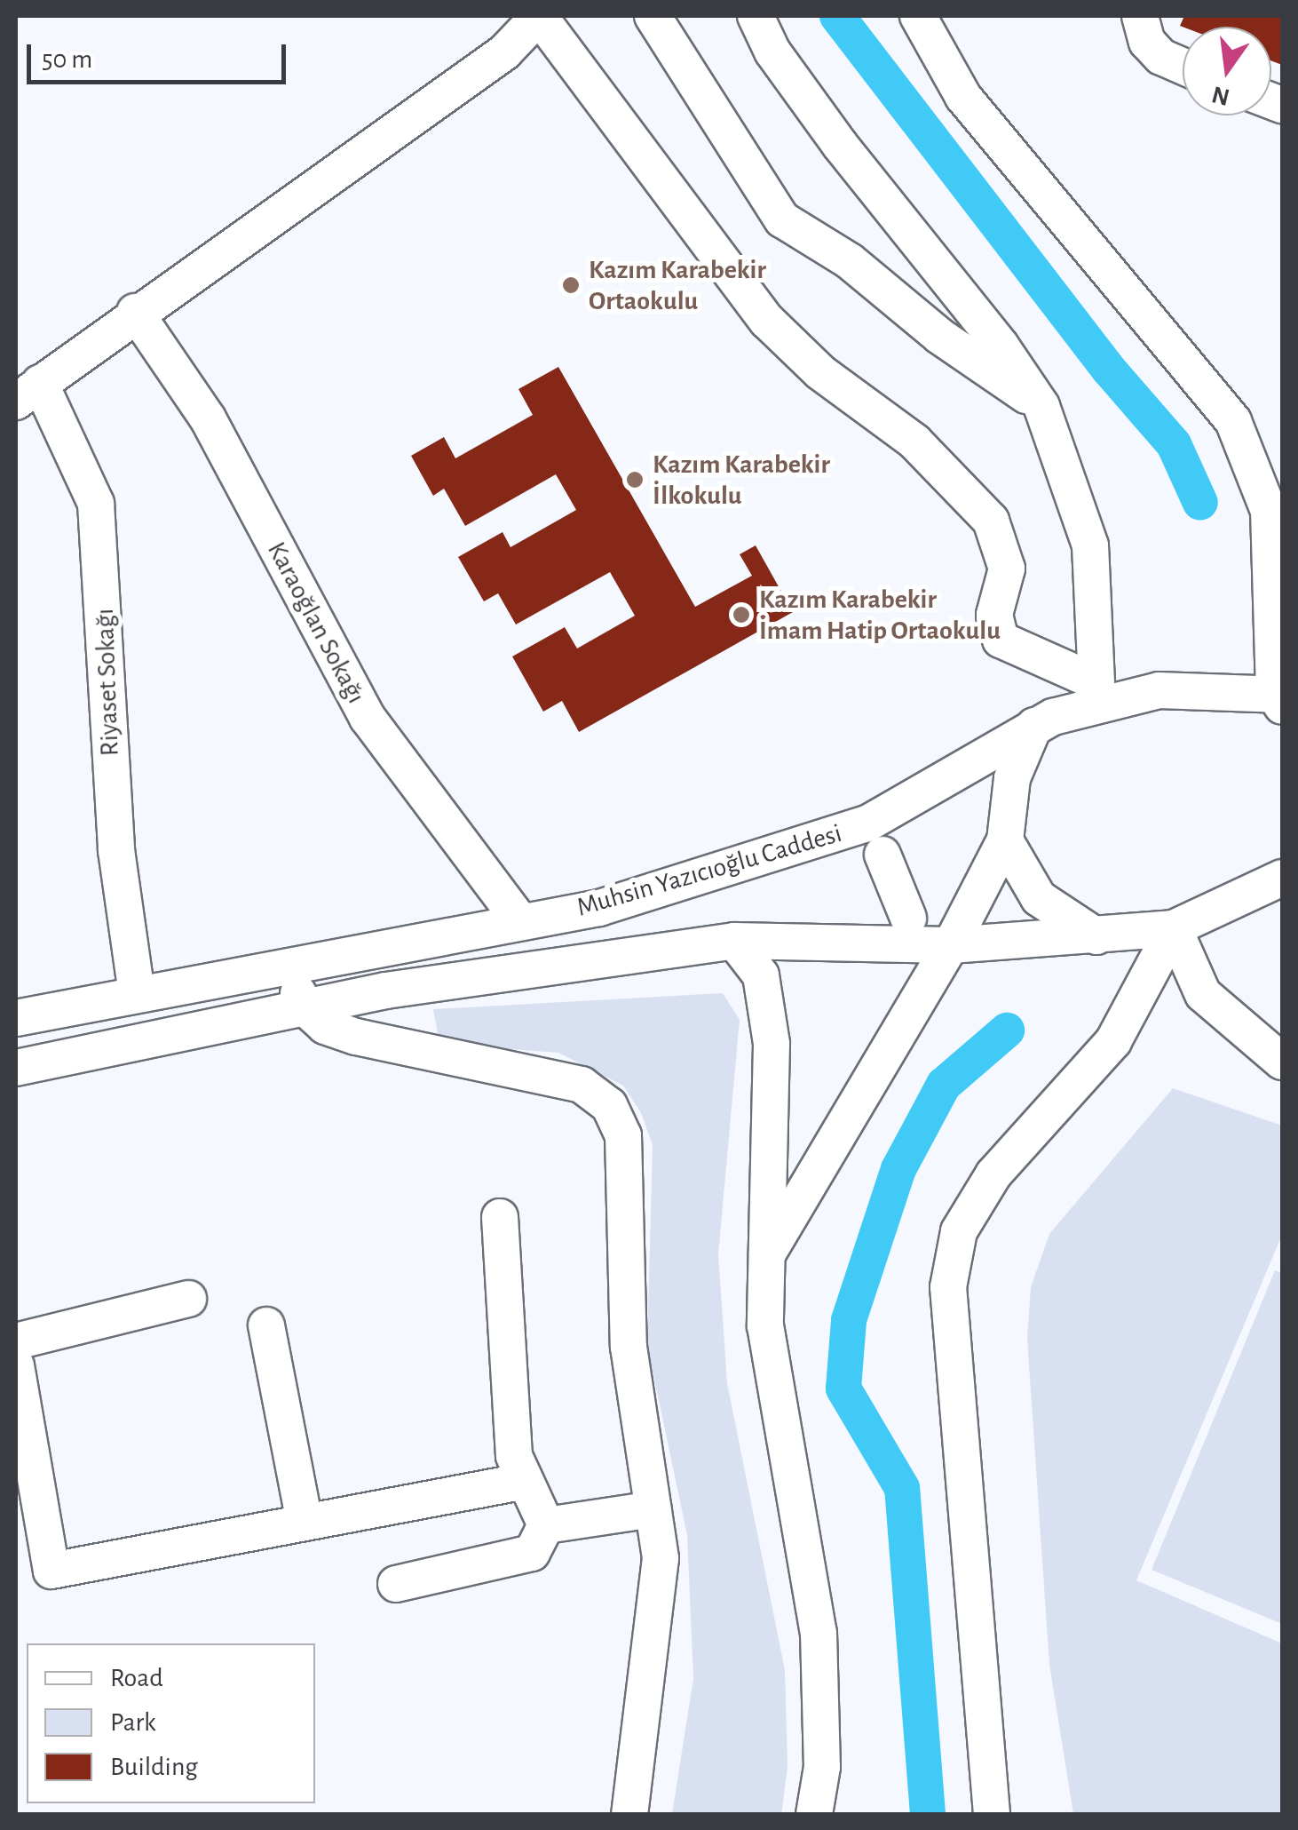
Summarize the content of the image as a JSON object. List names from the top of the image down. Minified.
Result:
{"streets":{"street":["Karaoğlan Sokağı","Riyaset Sokağı","Muhsin Yazıcıoğlu Caddesi"]},"crossings":[["Karaoğlan Sokağı","Muhsin Yazıcıoğlu Caddesi"],["Riyaset Sokağı","Muhsin Yazıcıoğlu Caddesi"]],"places":["Kazım Karabekir Ortaokulu","Kazım Karabekir İlkokulu","Kazım Karabekir İmam Hatip Ortaokulu"],"legend":["Road","Park","Building"],"scale_bar":"50 m","north":"bottom"}
